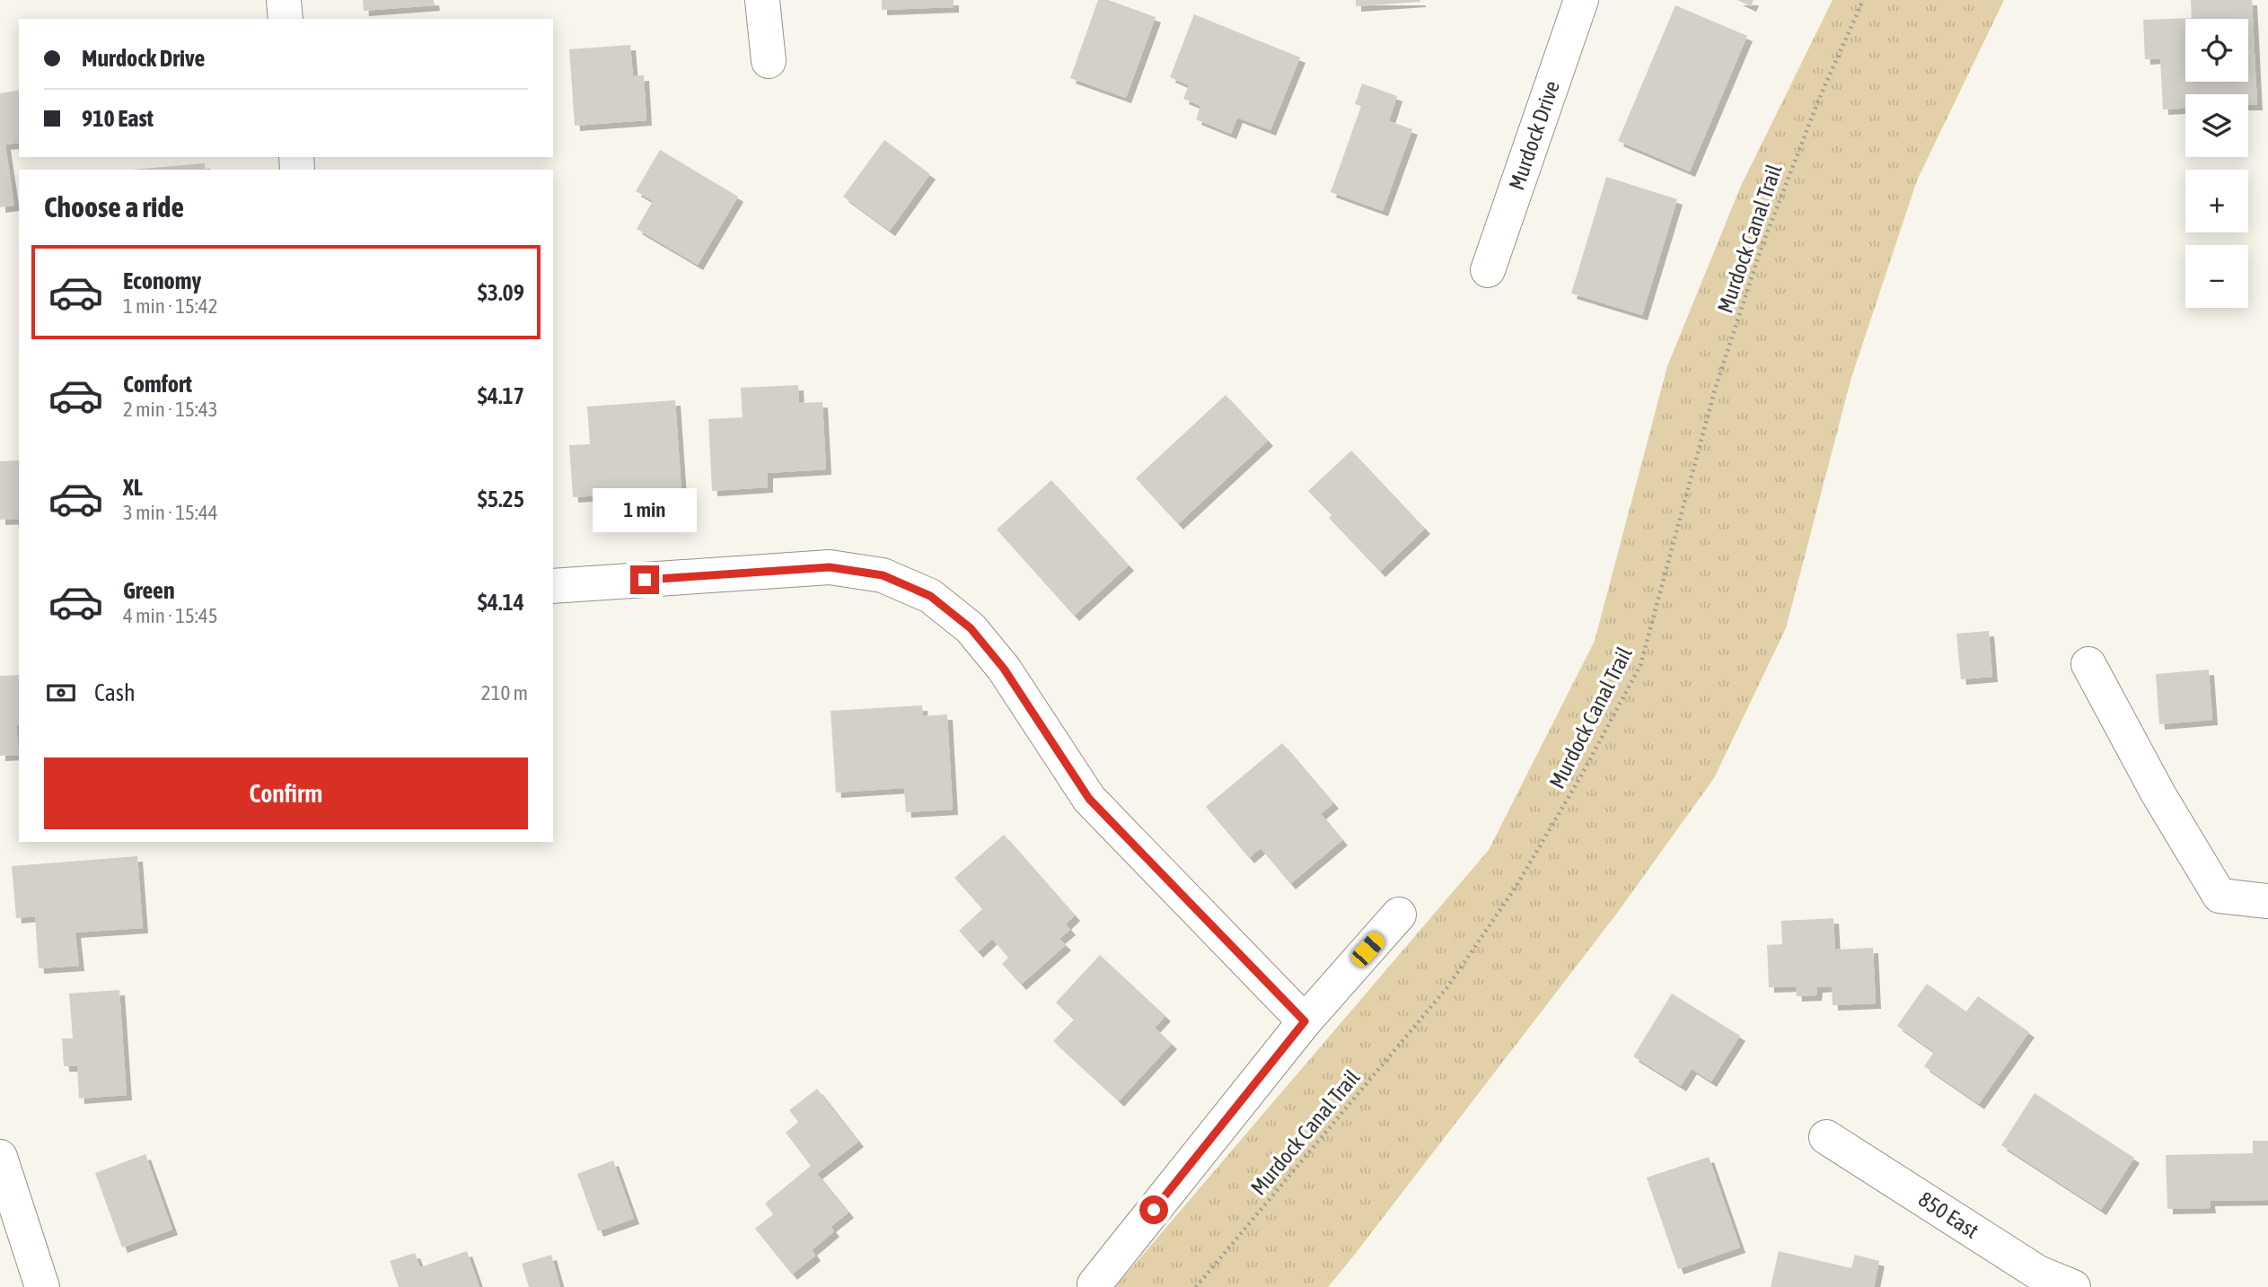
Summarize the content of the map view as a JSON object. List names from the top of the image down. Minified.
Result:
{"streets":{"street":["Murdock Drive","850 East"],"path":["Murdock Canal Trail"]},"page":{"map_buttons":["+","−"],"banner":["Murdock Drive","910 East"],"heading":"Choose a ride","list":[{"name":"Economy","note":"1 min · 15:42","value":"$3.09"},{"name":"Comfort","note":"2 min · 15:43","value":"$4.17"},{"name":"XL","note":"3 min · 15:44","value":"$5.25"},{"name":"Green","note":"4 min · 15:45","value":"$4.14"}],"bubble":"1 min","pay":["Cash","210 m"],"buttons":"Confirm"}}
